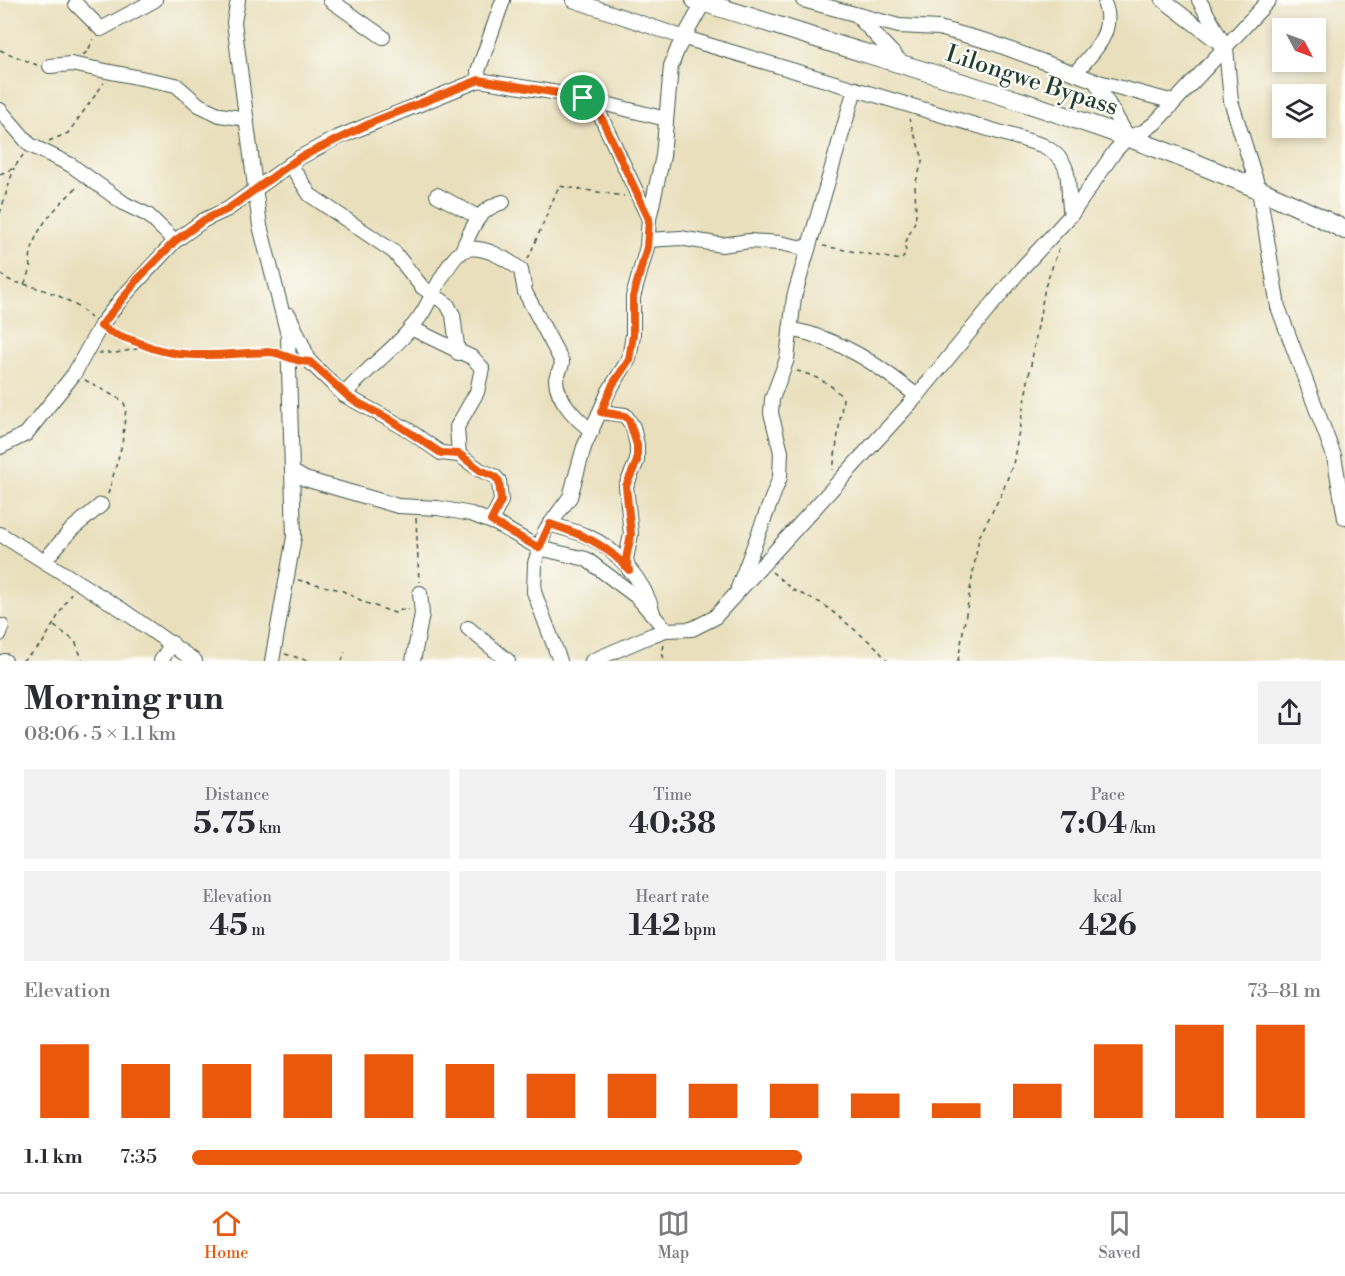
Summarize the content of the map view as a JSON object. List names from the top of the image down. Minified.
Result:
{"streets":{"main road":["Lilongwe Bypass"]},"north":"bottom right","page":{"heading":["Morning run","08:06 · 5 × 1.1 km"],"stats":[["Distance","5.75 km"],["Time","40:38"],["Pace","7:04 /km"],["Elevation","45 m"],["Heart rate","142 bpm"],["kcal","426"]],"chart":["Elevation","73–81 m"],"list":[{"name":"1.1 km","note":"7:35"}],"tabs":["Home","Map","Saved"]}}
